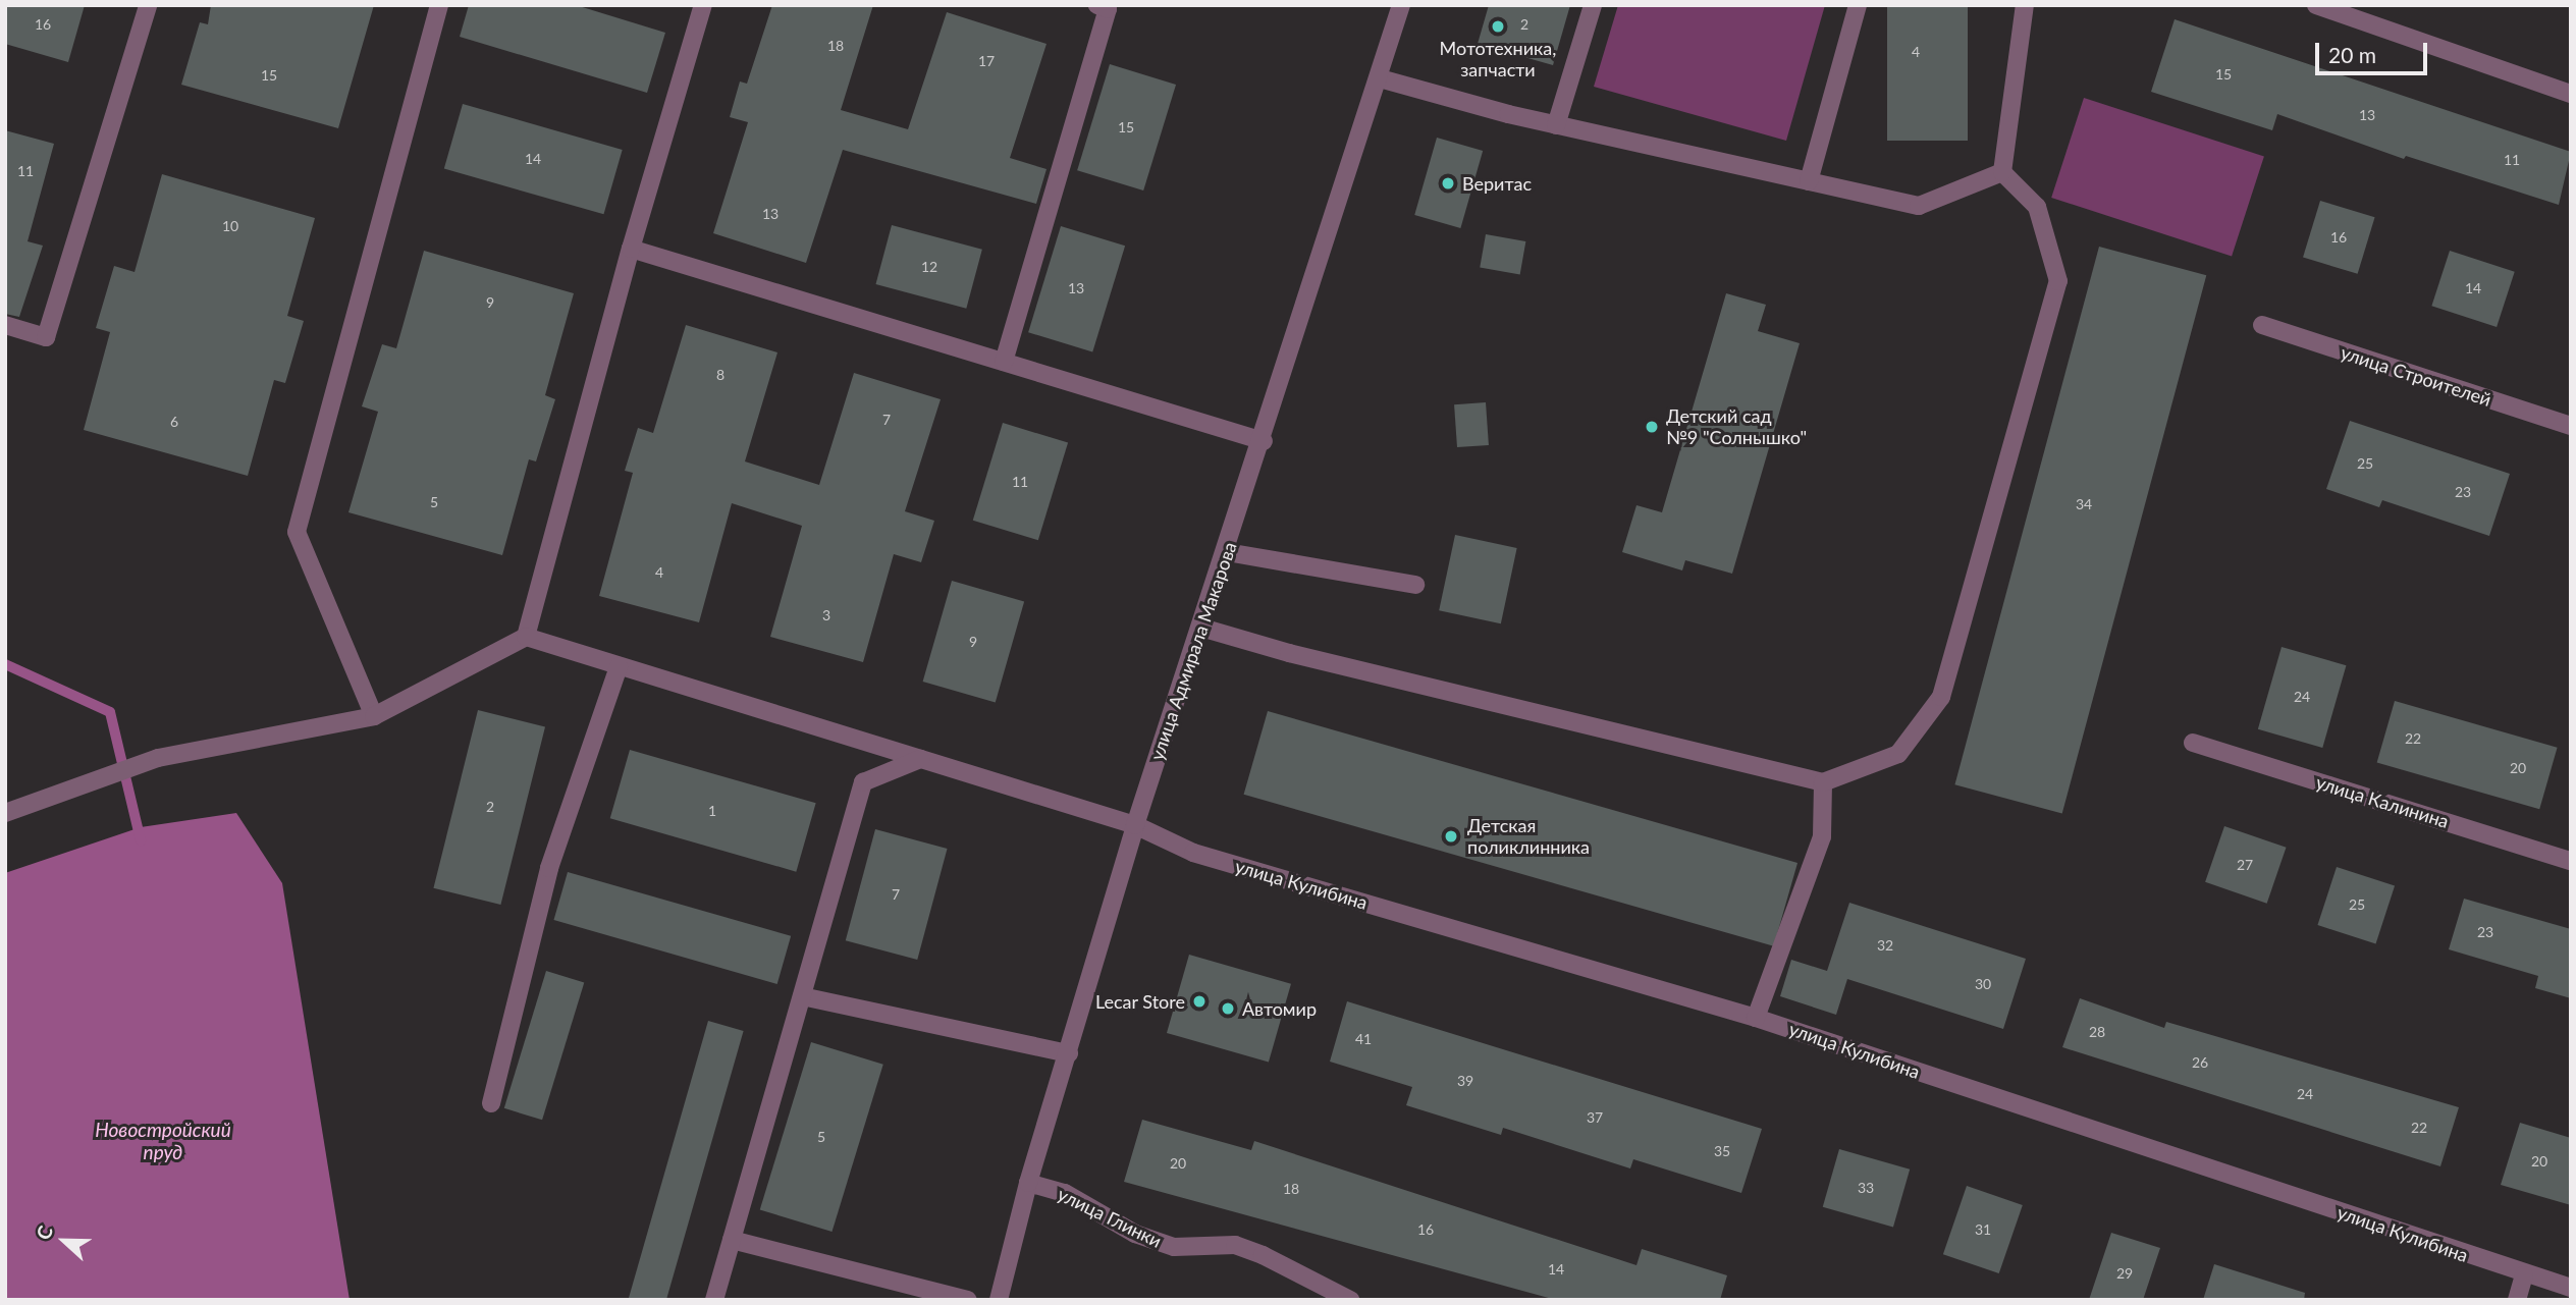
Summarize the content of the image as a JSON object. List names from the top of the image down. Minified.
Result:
{"streets":{"street":["улица Строителей","улица Адмирала Макарова","улица Калинина","улица Кулибина","улица Глинки"]},"crossings":[["улица Адмирала Макарова","улица Кулибина"],["улица Адмирала Макарова","улица Глинки"]],"water":["Новостройский пруд"],"places":["Мототехника, запчасти","Веритас","Детский сад №9 \"Солнышко\"","Детская поликлинника","Lecar Store","Автомир"],"house_numbers":["16","2","18","4","17","15","15","13","15","14","11","11","13","10","16","12","13","14","9","8","7","6","25","11","23","5","34","4","3","9","24","22","20","2","1","27","7","25","23","32","30","28","41","26","39","24","37","22","5","35","20","20","33","18","16","31","14","29"],"scale_bar":"20 m","north":"left"}
